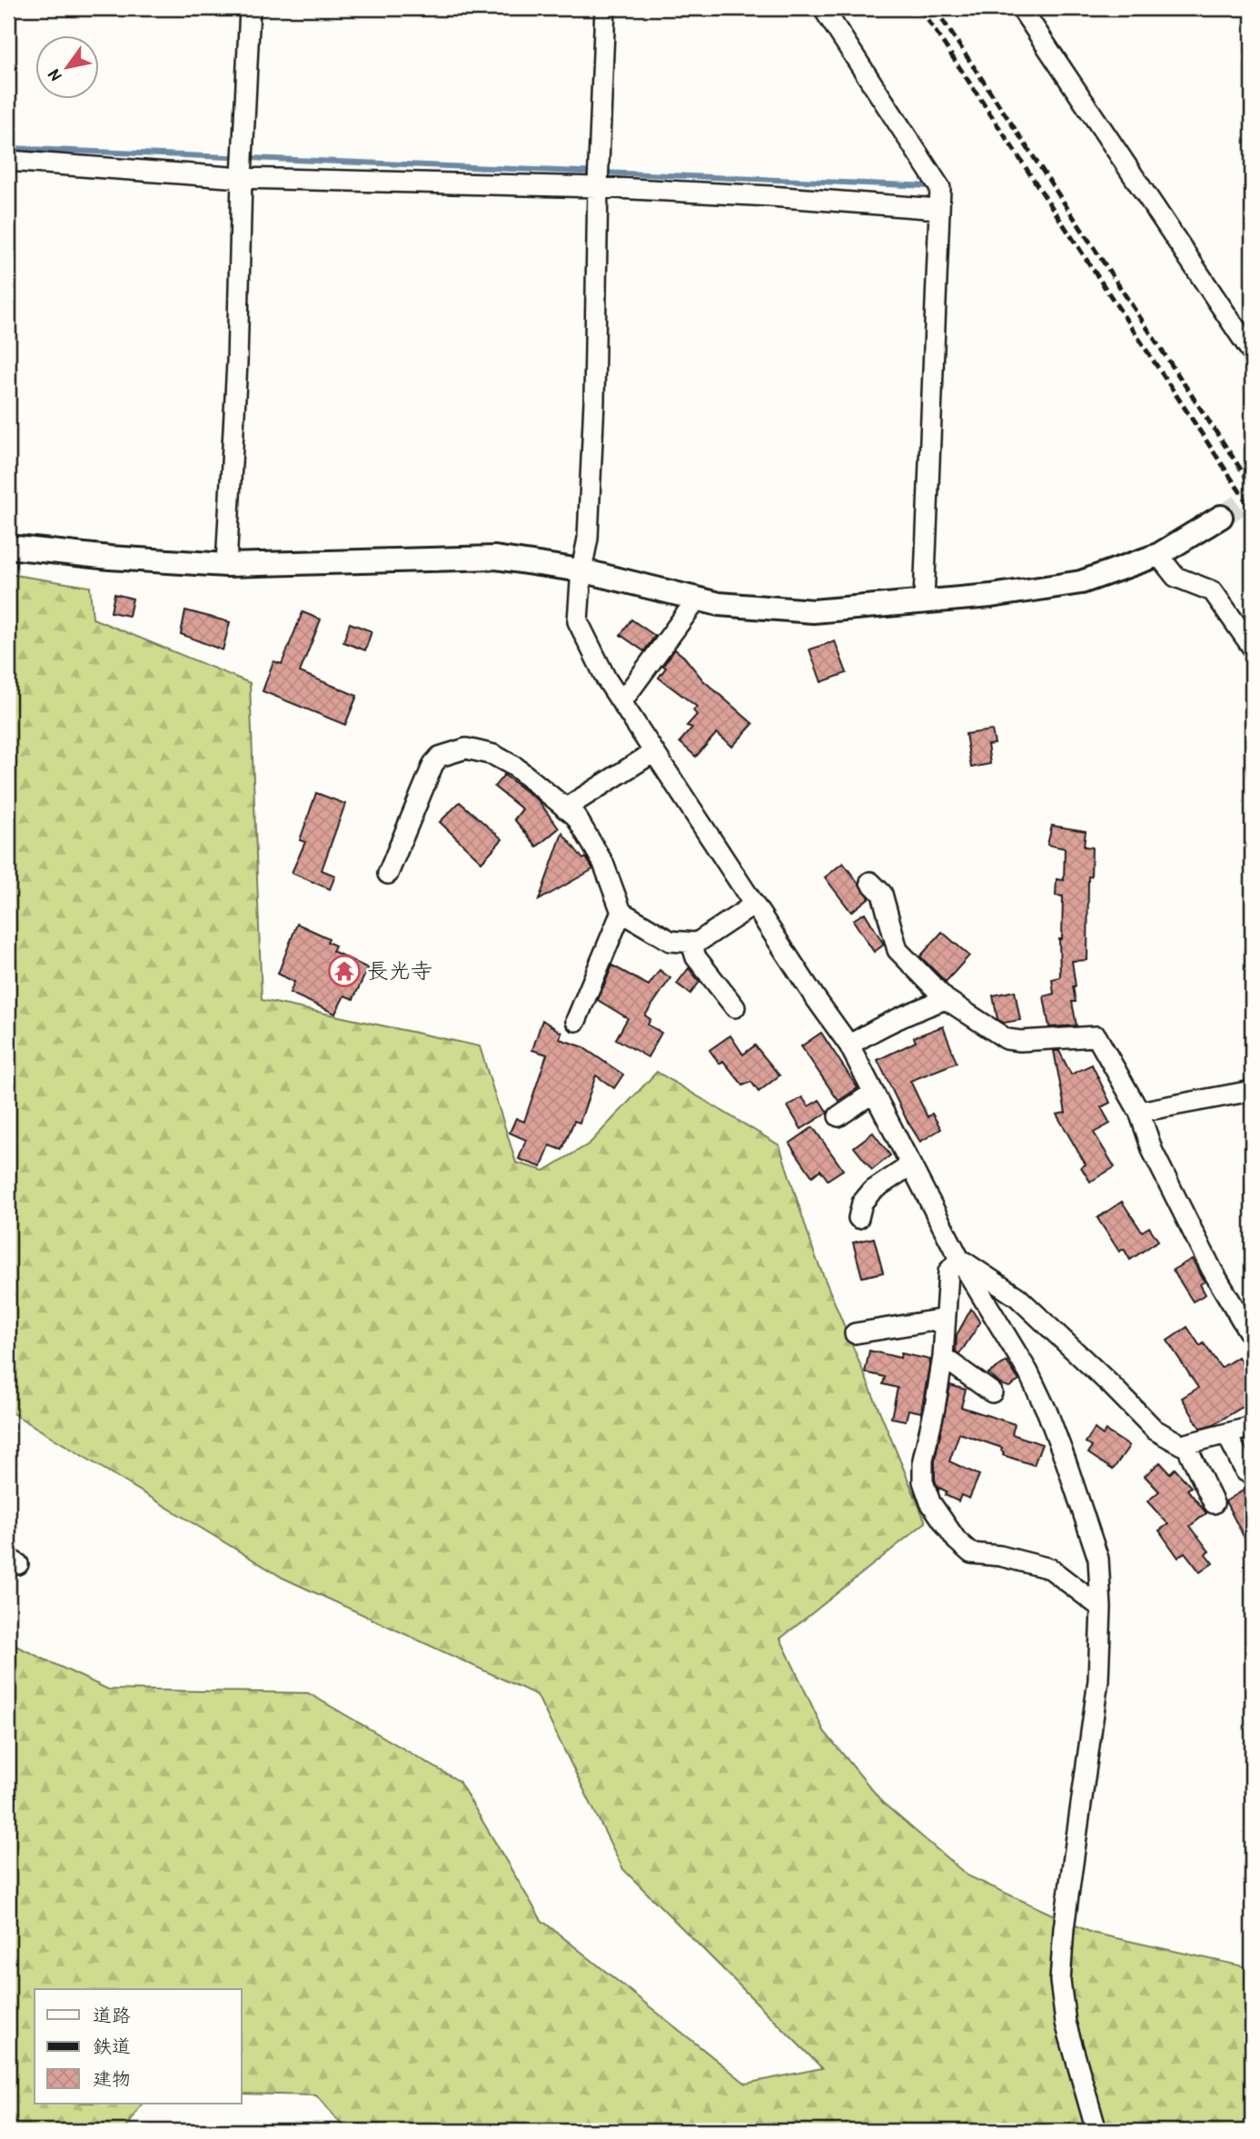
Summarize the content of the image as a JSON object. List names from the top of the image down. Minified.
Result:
{"places":{"temple":["長光寺"]},"legend":["道路","鉄道","建物"],"north":"bottom left"}
